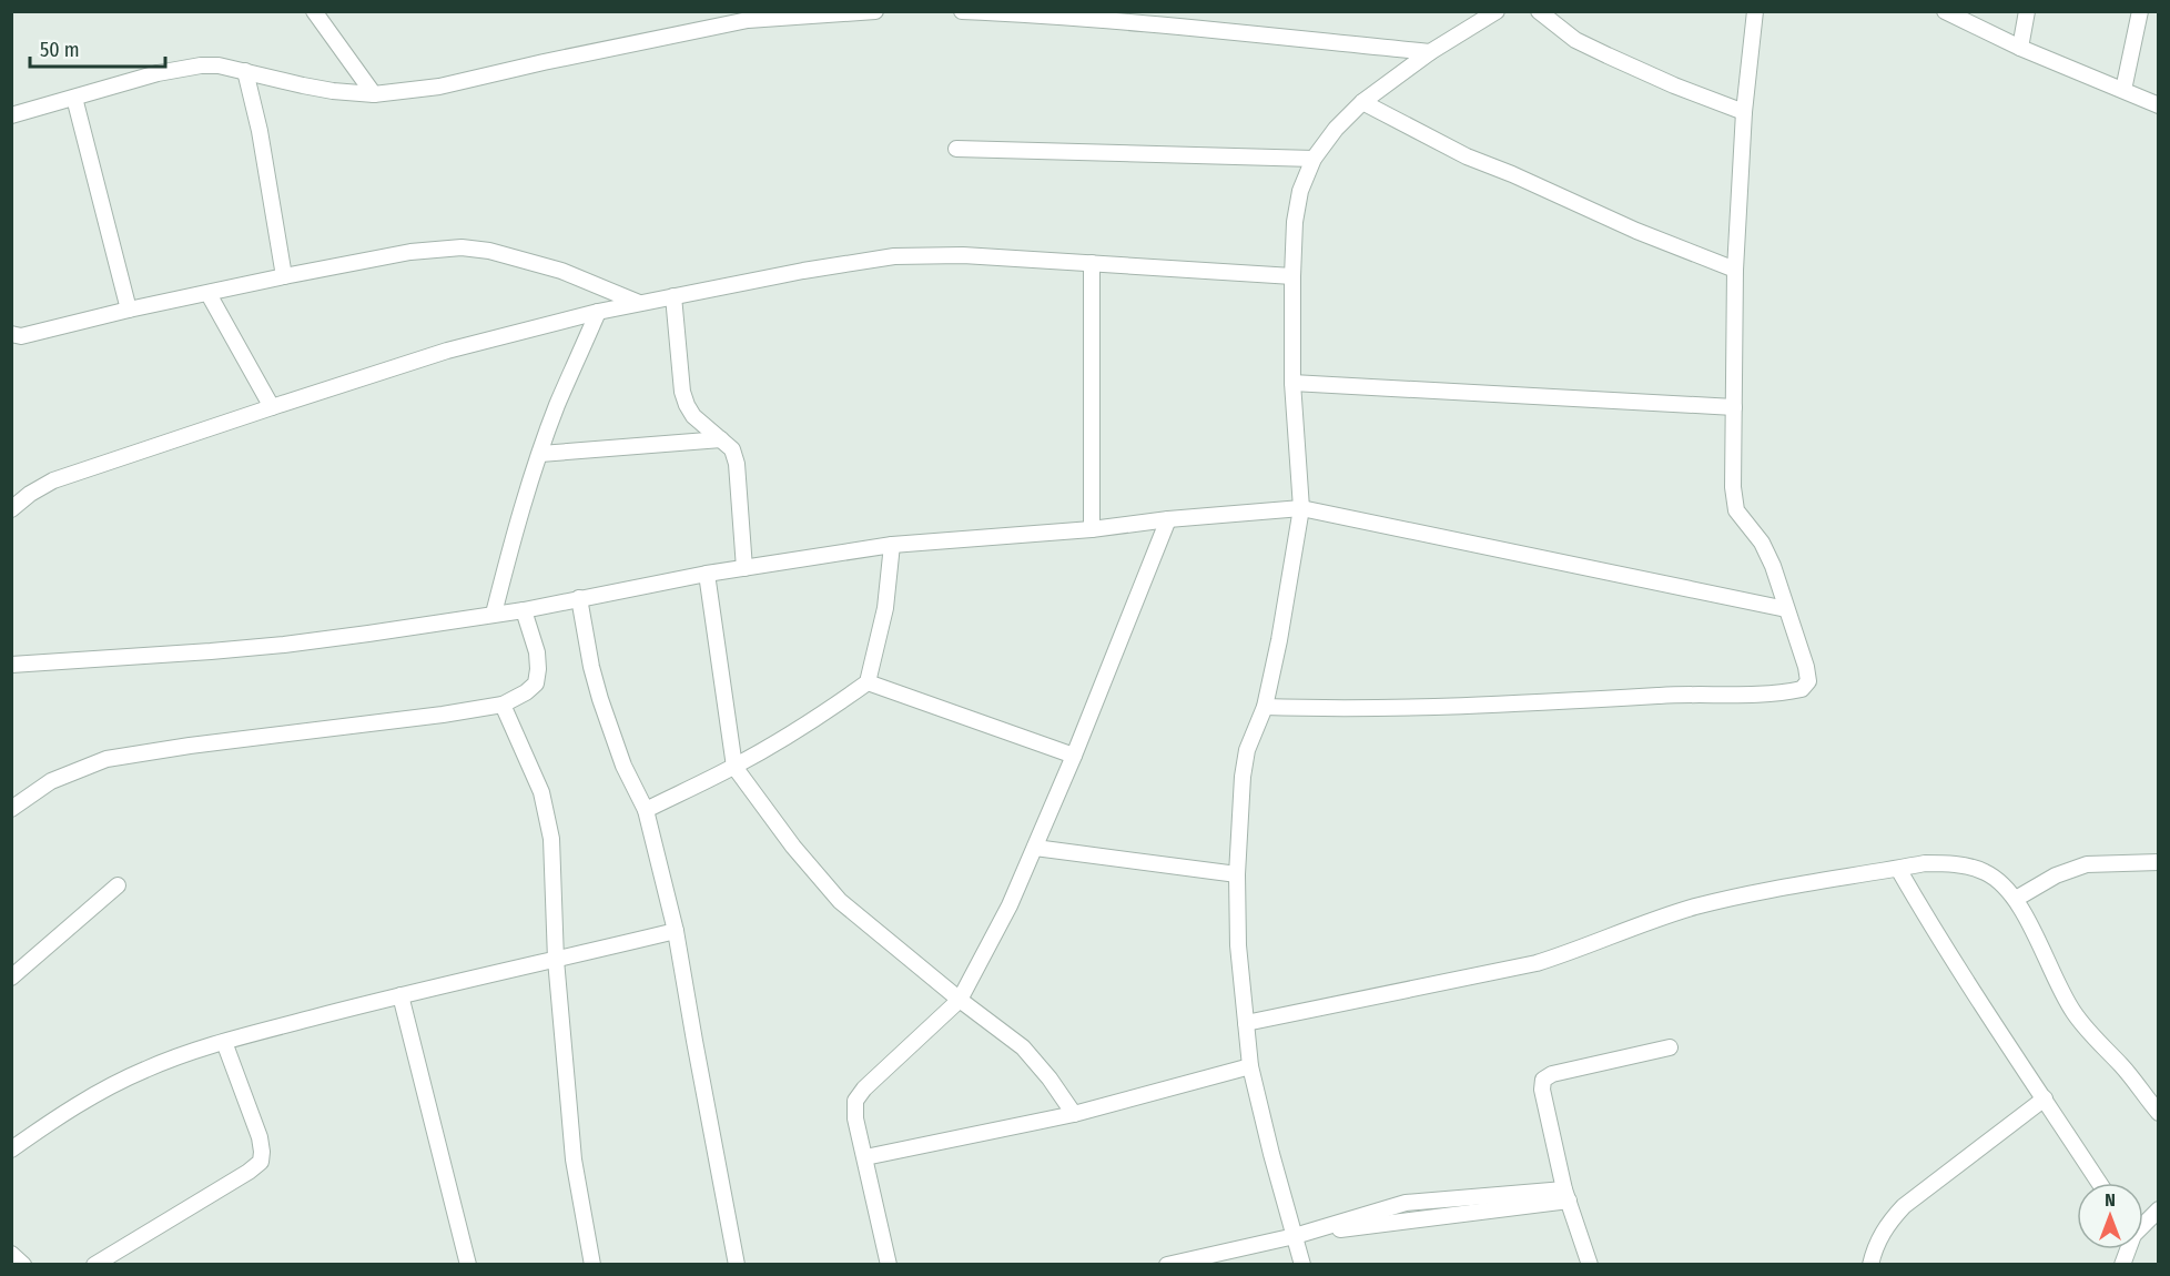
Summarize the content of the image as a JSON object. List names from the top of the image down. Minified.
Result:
{"scale_bar":"50 m","north":"top"}
